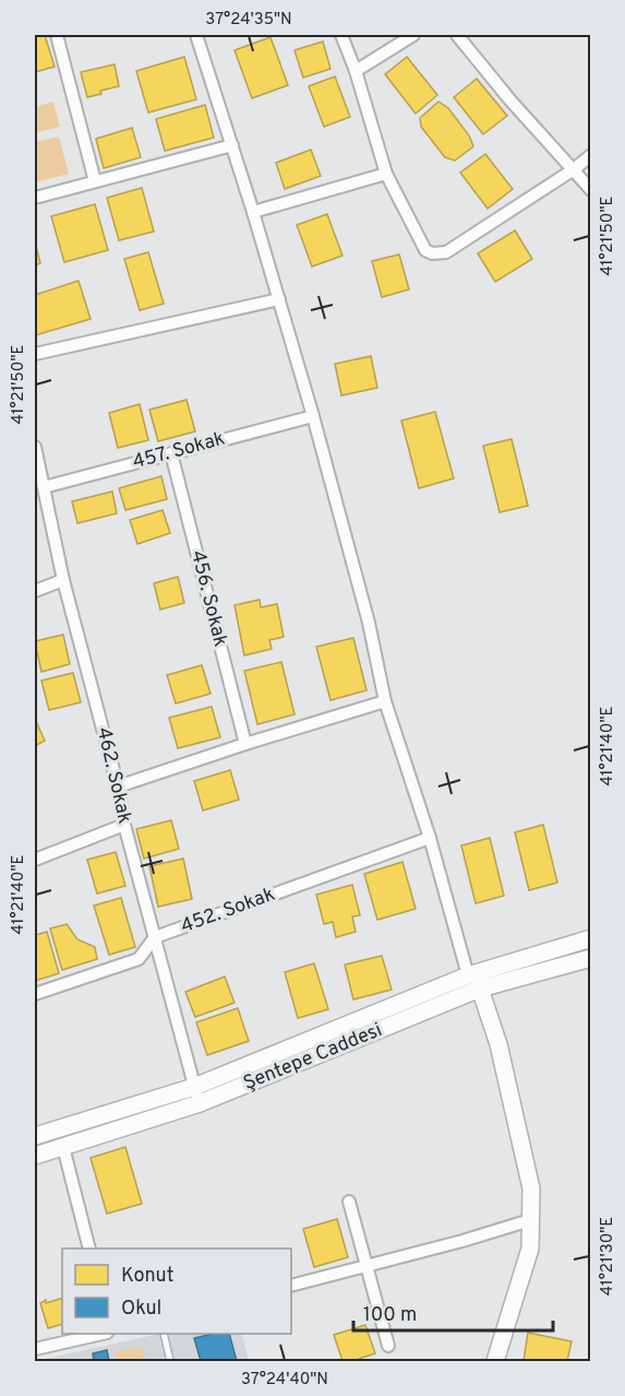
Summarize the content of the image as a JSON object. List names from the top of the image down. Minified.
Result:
{"streets":{"street":["457. Sokak","456. Sokak","462. Sokak","452. Sokak","Şentepe Caddesi"]},"crossings":[["457. Sokak","456. Sokak"],["457. Sokak","462. Sokak"],["462. Sokak","452. Sokak"],["462. Sokak","Şentepe Caddesi"]],"legend":["Konut","Okul"],"scale_bar":"100 m","coordinates":["37°24'35\"N","41°21'50\"E","41°21'40\"E","41°21'30\"E","37°24'40\"N"]}
